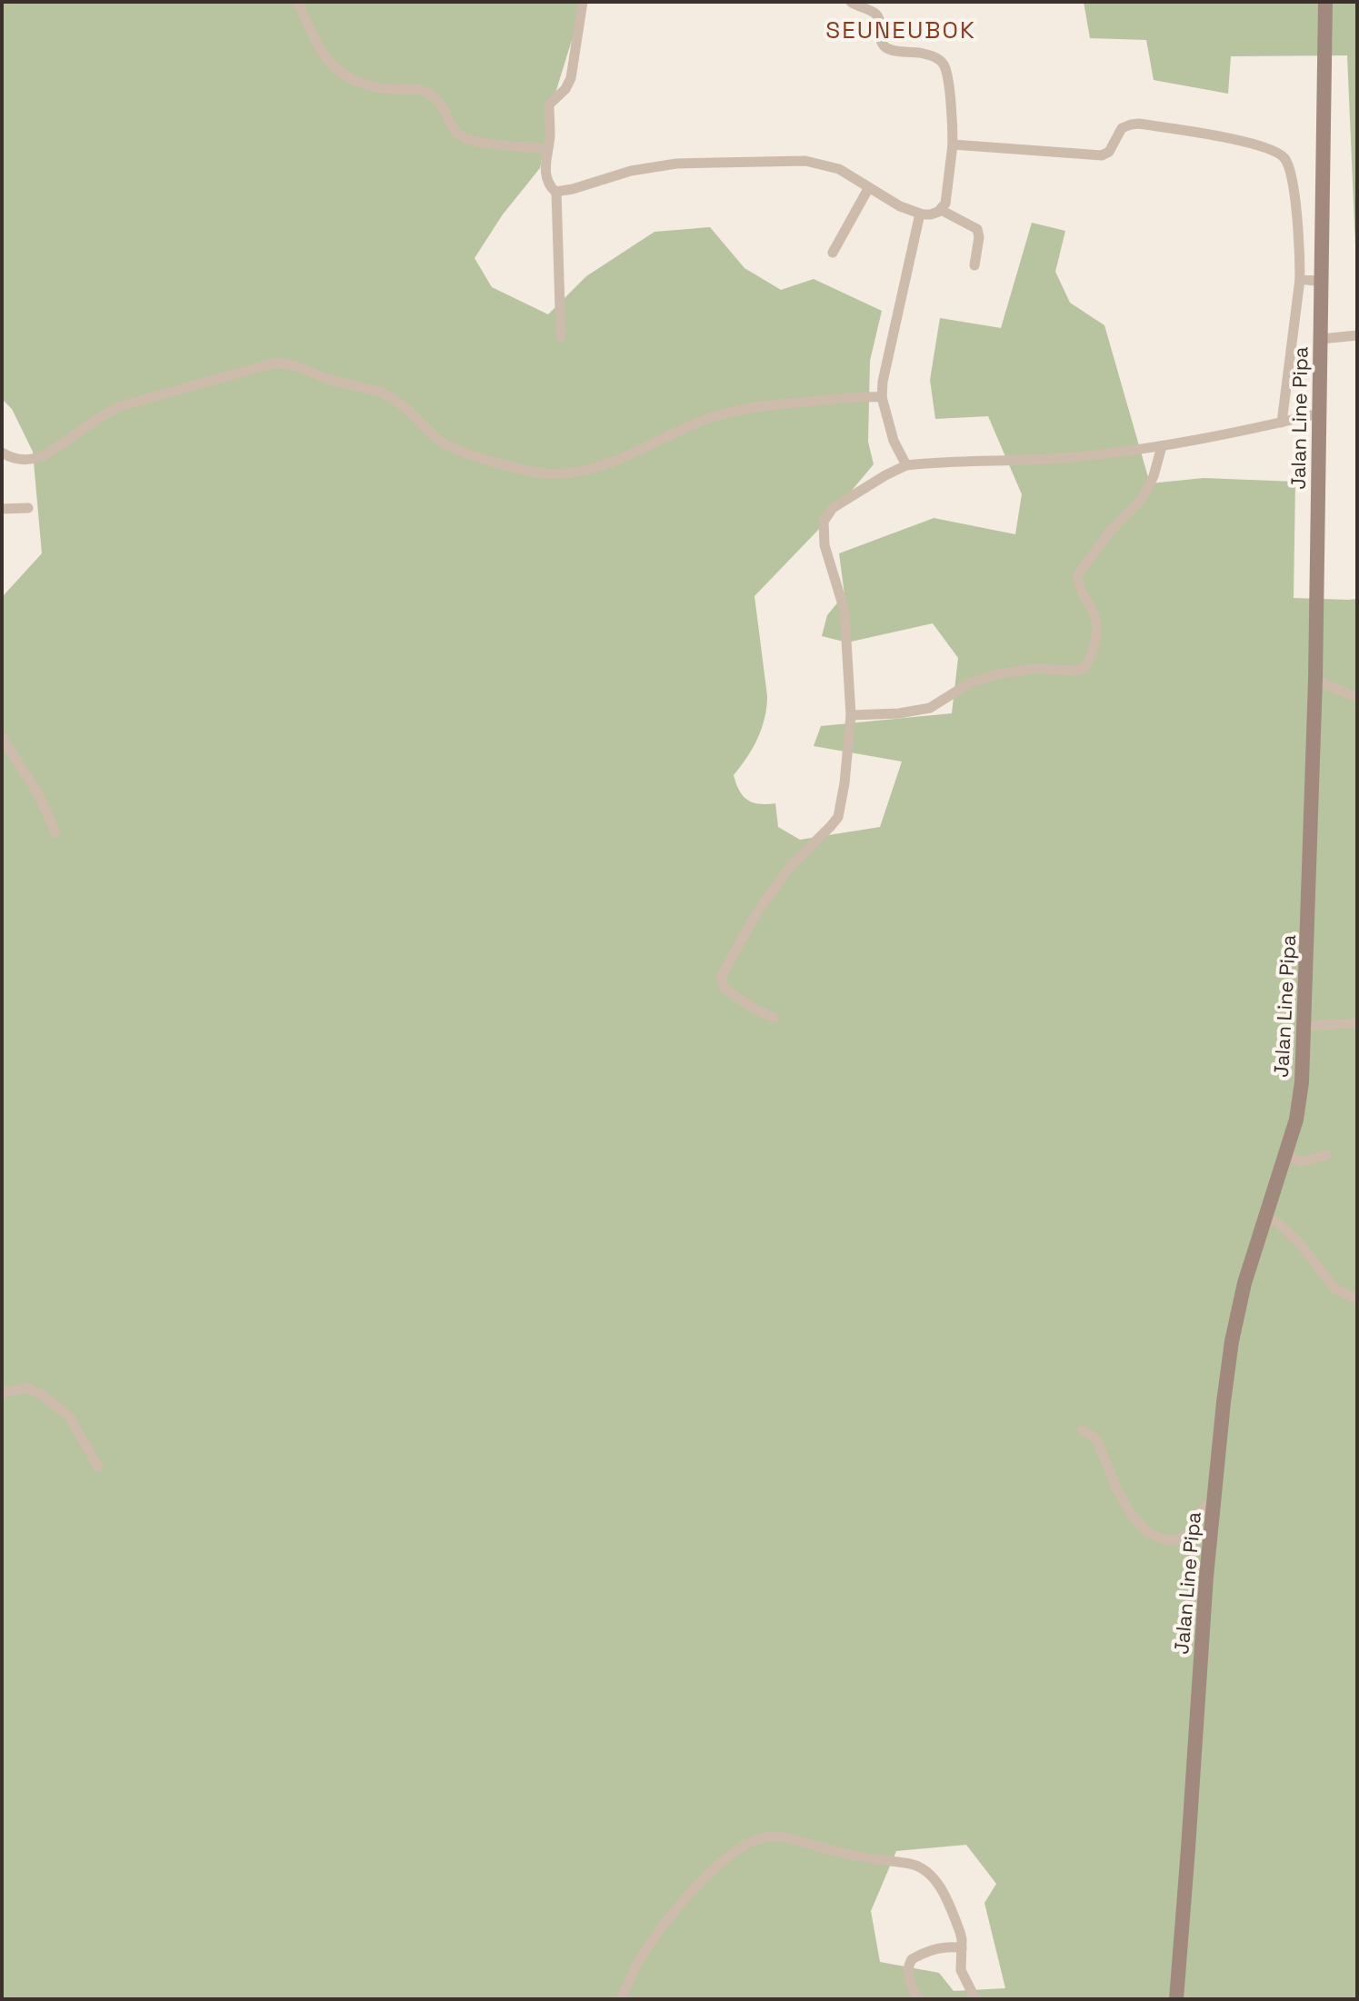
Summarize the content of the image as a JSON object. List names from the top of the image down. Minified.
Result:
{"streets":{"main road":["Jalan Line Pipa"]},"districts":["SEUNEUBOK"]}
